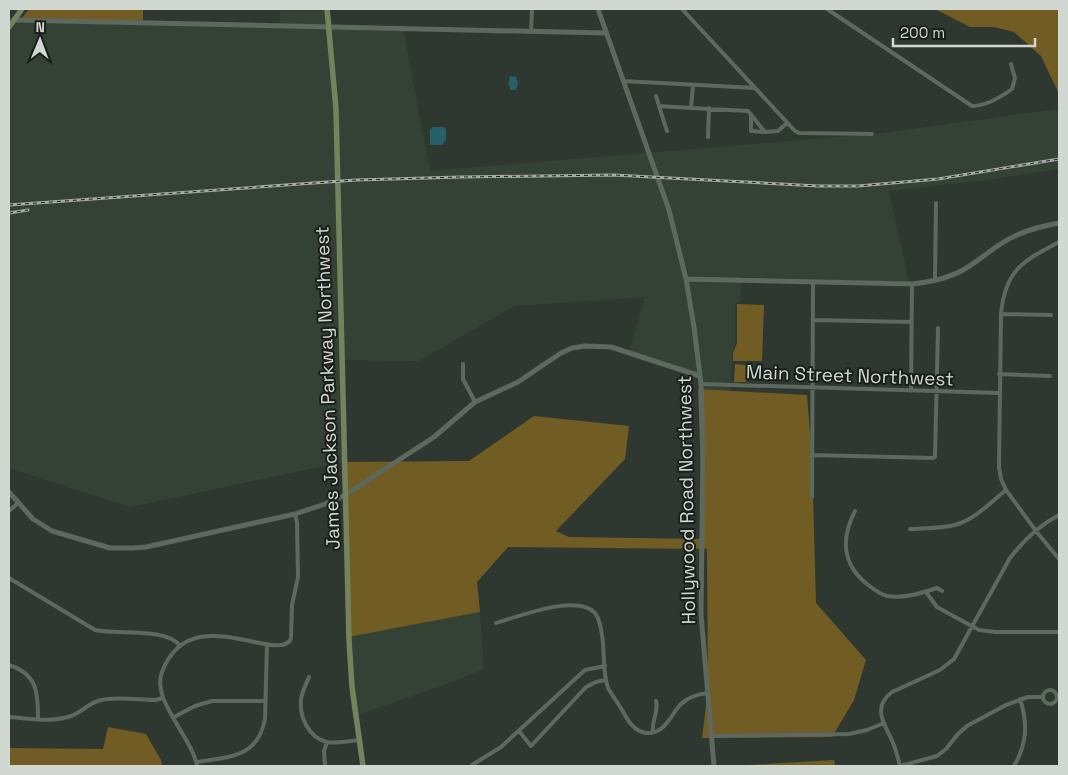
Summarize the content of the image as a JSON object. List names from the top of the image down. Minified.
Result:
{"streets":{"main road":["James Jackson Parkway Northwest"],"street":["Main Street Northwest","Hollywood Road Northwest"]},"crossings":[["Main Street Northwest","Hollywood Road Northwest"]],"scale_bar":"200 m","north":"top"}
